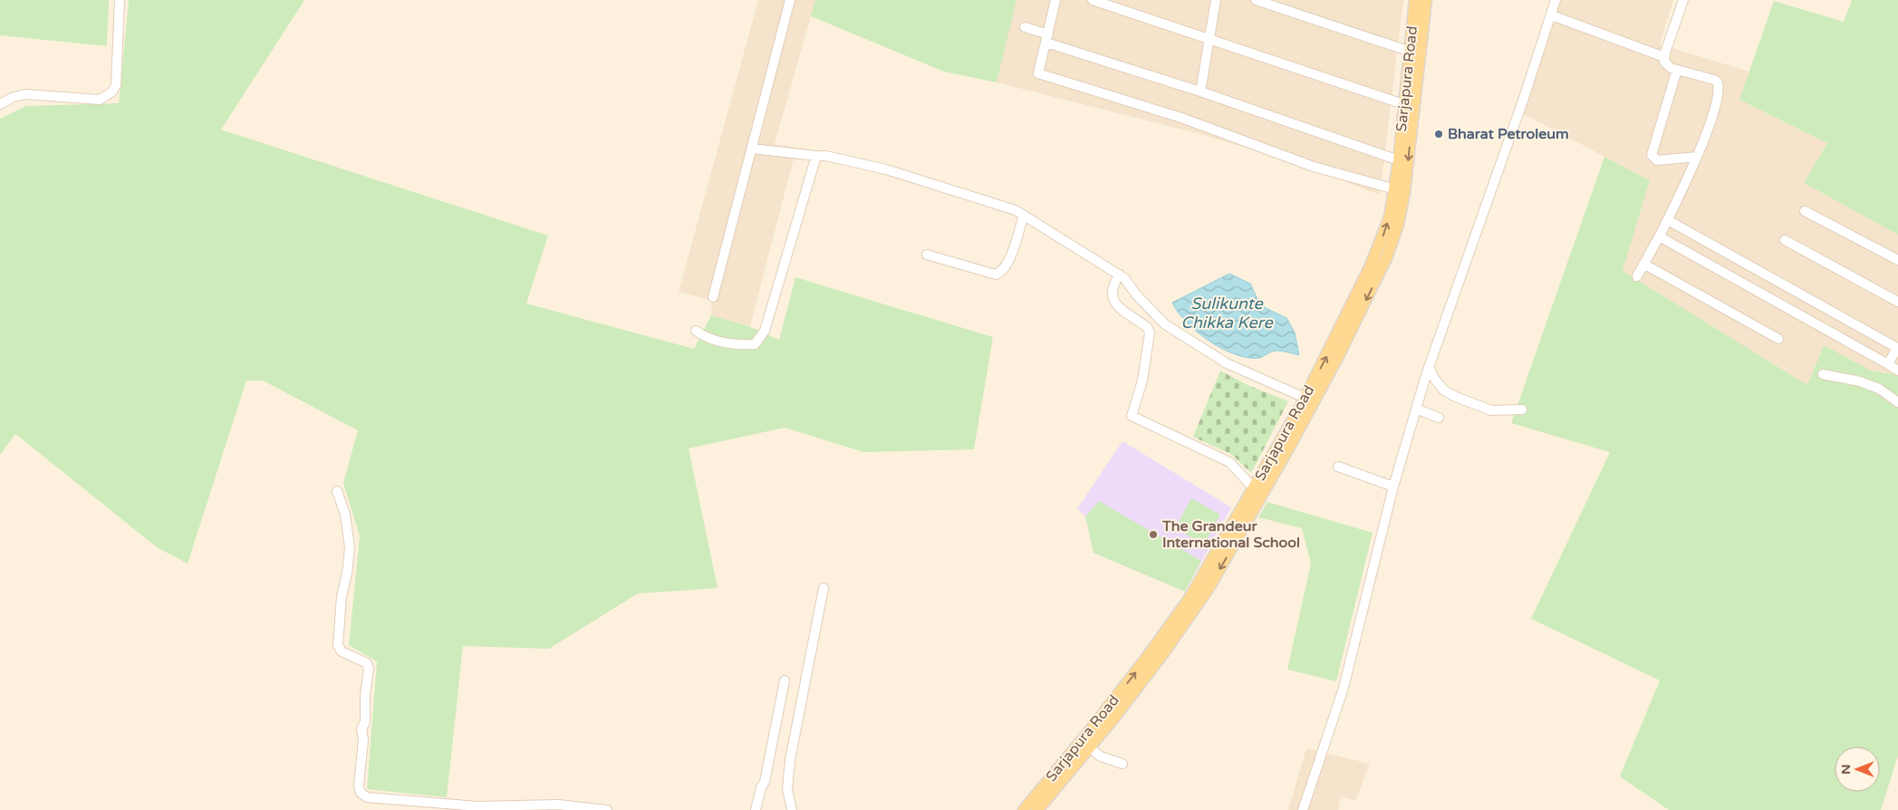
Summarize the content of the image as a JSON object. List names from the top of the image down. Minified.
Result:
{"streets":{"main road":["Sarjapura Road"]},"water":["Sulikunte Chikka Kere"],"places":["Bharat Petroleum","The Grandeur International School"],"north":"left"}
